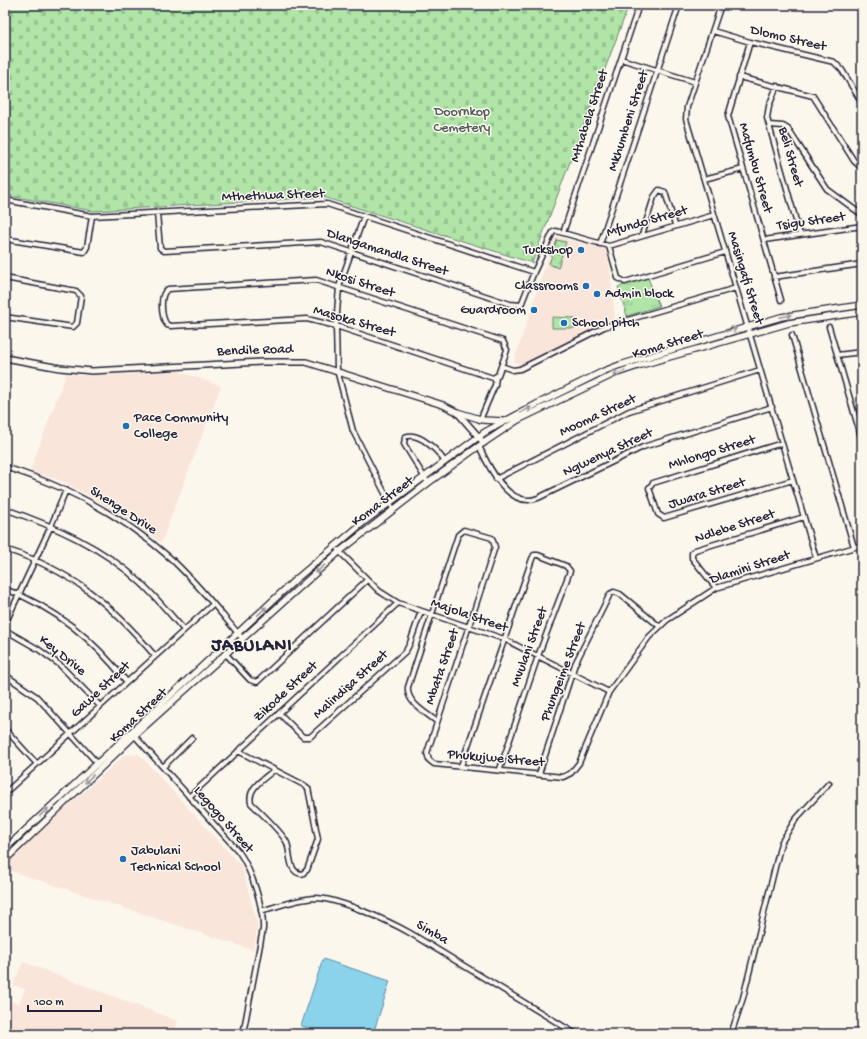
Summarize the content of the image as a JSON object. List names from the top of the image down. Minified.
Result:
{"streets":{"main road":["Koma Street"],"street":["Dlomo Street","Mthabela Street","Mkhumbeni Street","Beli Street","Mafumbu Street","Mthethwa Street","Mfundo Street","Tsigu Street","Dlangamandla Street","Masingafi Street","Nkosi Street","Masoka Street","Bendile Road","Mooma Street","Ngwenya Street","Mhlongo Street","Jwara Street","Shenge Drive","Ndlebe Street","Dlamini Street","Majola Street","Mvulani Street","Key Drive","Mbata Street","Phungeime Street","Malindisa Street","Gawe Street","Zikode Street","Phukujwe Street","Legogo Street","Simba"]},"crossings":[["Dlomo Street","Mafumbu Street"],["Dlomo Street","Masingafi Street"],["Mthabela Street","Mfundo Street"],["Mkhumbeni Street","Mfundo Street"],["Beli Street","Tsigu Street"],["Mafumbu Street","Tsigu Street"],["Mthethwa Street","Dlangamandla Street"],["Mfundo Street","Masingafi Street"],["Masingafi Street","Koma Street"],["Masingafi Street","Mooma Street"],["Masingafi Street","Ngwenya Street"],["Masingafi Street","Mhlongo Street"],["Masingafi Street","Jwara Street"],["Masingafi Street","Ndlebe Street"],["Masingafi Street","Dlamini Street"],["Nkosi Street","Masoka Street"],["Koma Street","Bendile Road"],["Koma Street","Ngwenya Street"],["Koma Street","Shenge Drive"],["Koma Street","Majola Street"],["Koma Street","Legogo Street"],["Bendile Road","Ngwenya Street"],["Mooma Street","Ngwenya Street"],["Mhlongo Street","Jwara Street"],["Shenge Drive","Gawe Street"],["Ndlebe Street","Dlamini Street"],["Dlamini Street","Majola Street"],["Dlamini Street","Phungeime Street"],["Dlamini Street","Phukujwe Street"],["Majola Street","Mvulani Street"],["Majola Street","Mbata Street"],["Majola Street","Phungeime Street"],["Majola Street","Malindisa Street"],["Majola Street","Zikode Street"],["Mvulani Street","Phukujwe Street"],["Key Drive","Gawe Street"],["Mbata Street","Phukujwe Street"],["Phungeime Street","Phukujwe Street"],["Malindisa Street","Zikode Street"],["Zikode Street","Legogo Street"],["Legogo Street","Simba"]],"districts":["JABULANI"],"parks":["Doornkop Cemetery"],"places":["Tuckshop","Classrooms","Admin block","Guardroom","School pitch","Pace Community College","Jabulani Technical School"],"scale_bar":"100 m"}
